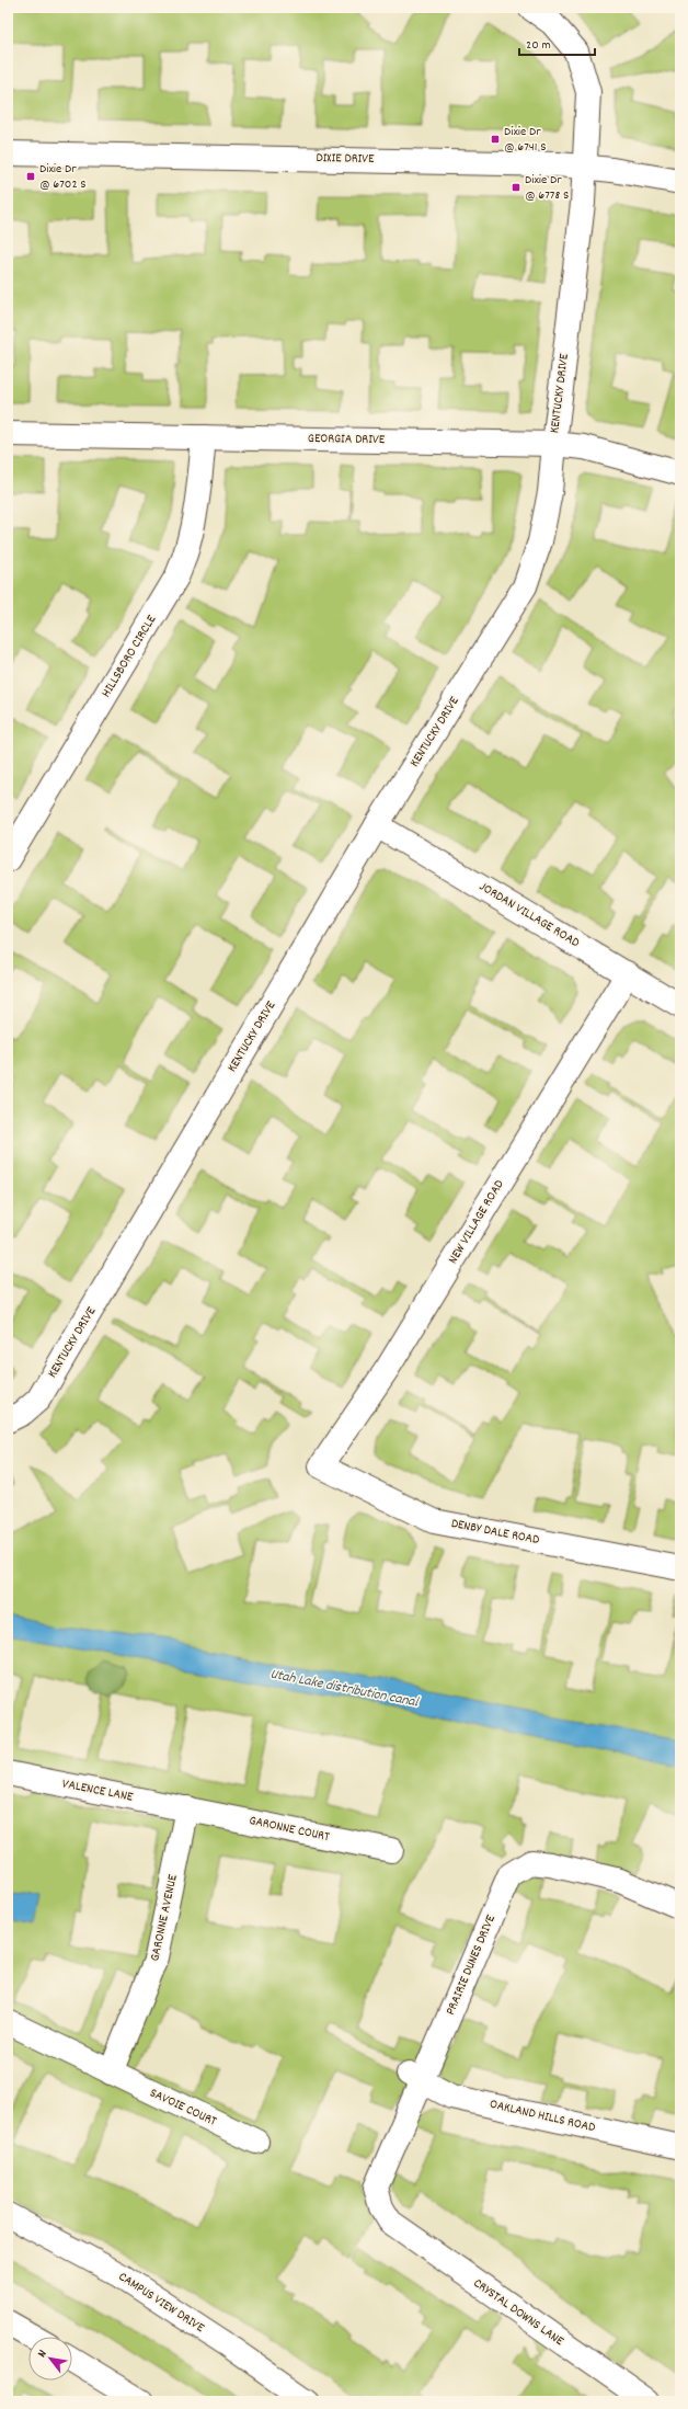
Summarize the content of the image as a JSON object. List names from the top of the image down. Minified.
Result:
{"streets":{"street":["DIXIE DRIVE","KENTUCKY DRIVE","GEORGIA DRIVE","HILLSBORO CIRCLE","JORDAN VILLAGE ROAD","NEW VILLAGE ROAD","DENBY DALE ROAD","VALENCE LANE","GARONNE COURT","GARONNE AVENUE","PRAIRIE DUNES DRIVE","SAVOIE COURT","OAKLAND HILLS ROAD","CAMPUS VIEW DRIVE","CRYSTAL DOWNS LANE"]},"crossings":[["DIXIE DRIVE","KENTUCKY DRIVE"],["KENTUCKY DRIVE","GEORGIA DRIVE"],["KENTUCKY DRIVE","JORDAN VILLAGE ROAD"],["GEORGIA DRIVE","HILLSBORO CIRCLE"],["JORDAN VILLAGE ROAD","NEW VILLAGE ROAD"],["NEW VILLAGE ROAD","DENBY DALE ROAD"],["VALENCE LANE","GARONNE COURT"],["VALENCE LANE","GARONNE AVENUE"],["GARONNE COURT","GARONNE AVENUE"],["GARONNE AVENUE","SAVOIE COURT"],["PRAIRIE DUNES DRIVE","OAKLAND HILLS ROAD"],["PRAIRIE DUNES DRIVE","CRYSTAL DOWNS LANE"]],"water":["Utah Lake distribution canal"],"places":{"transit":["Dixie Dr @ 6741 S","Dixie Dr @ 6702 S","Dixie Dr @ 6778 S"]},"scale_bar":"20 m","north":"top left"}
